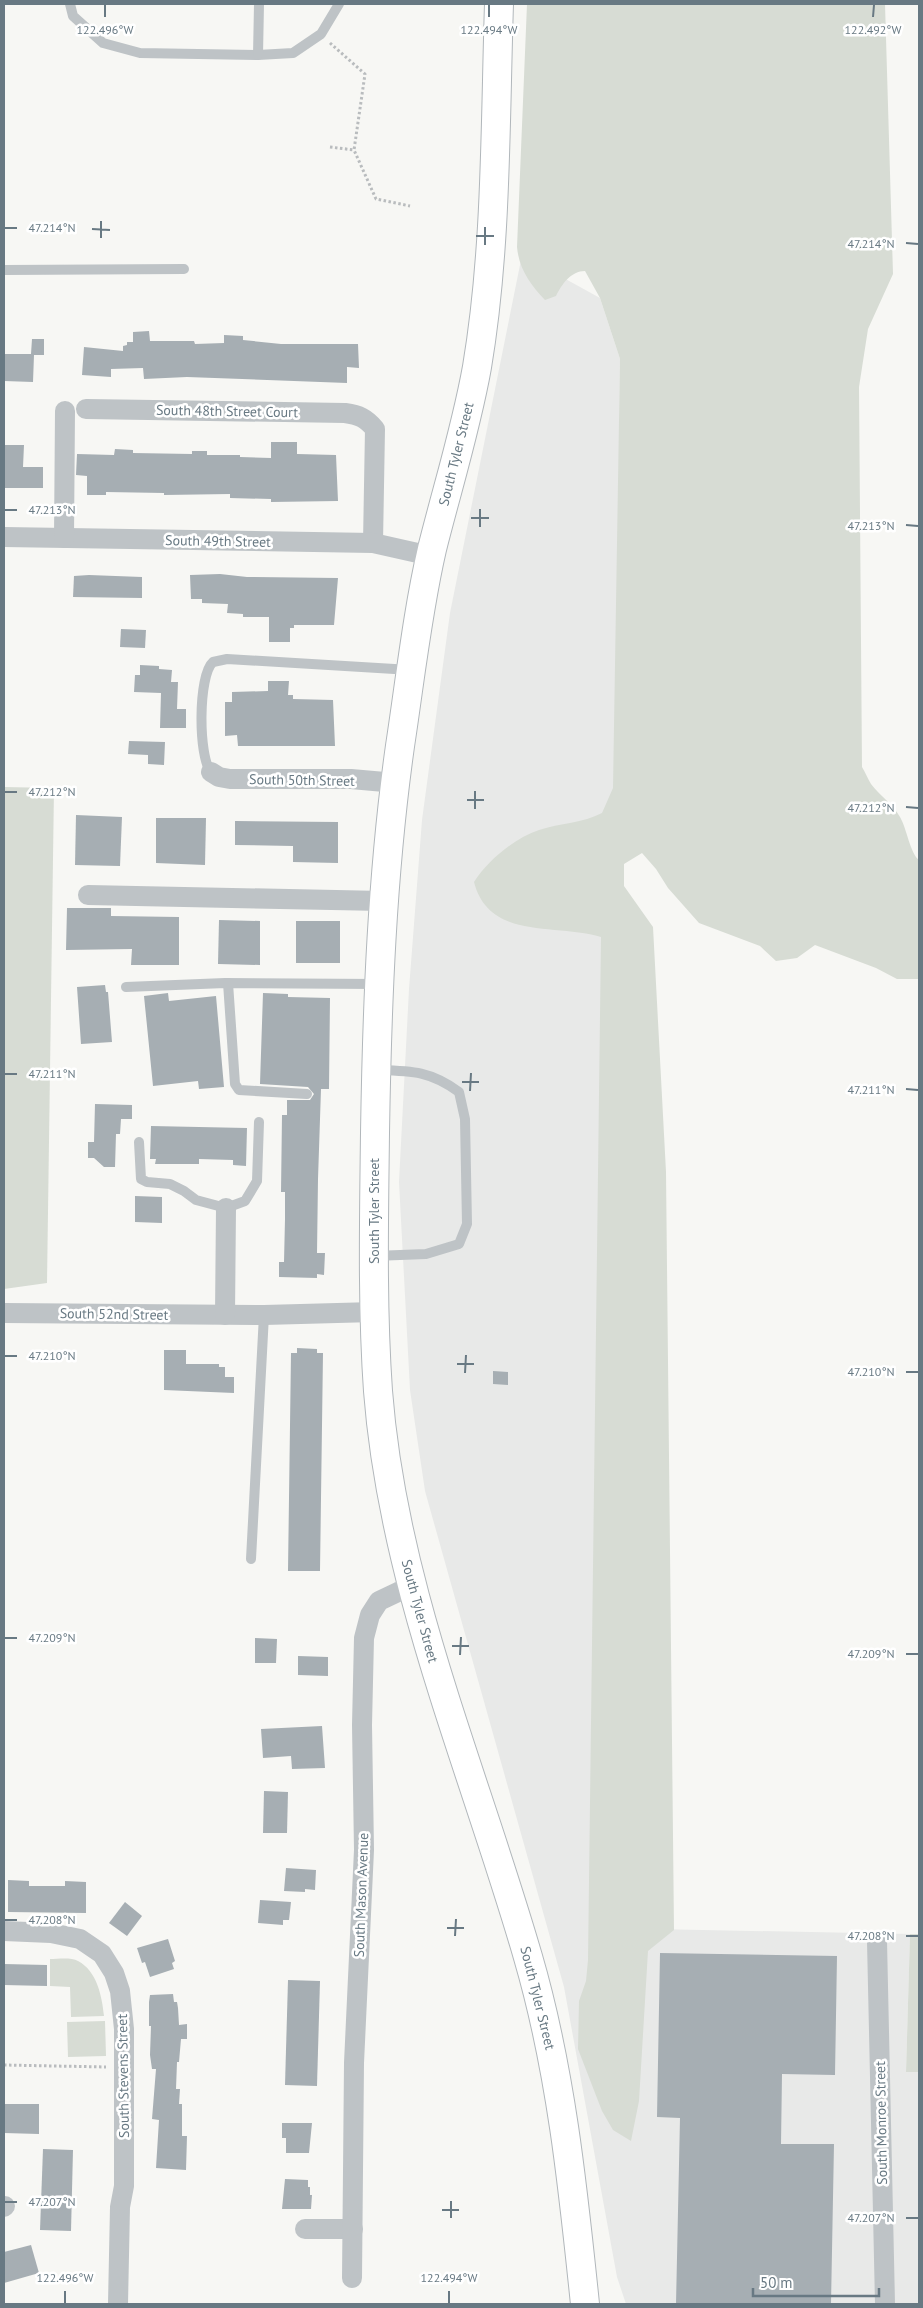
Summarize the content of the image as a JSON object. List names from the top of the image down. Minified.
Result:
{"streets":{"main road":["South Tyler Street"],"street":["South 48th Street Court","South 49th Street","South 50th Street","South 52nd Street","South Mason Avenue","South Stevens Street","South Monroe Street"]},"crossings":[["South 48th Street Court","South 49th Street"],["South Tyler Street","South 49th Street"],["South Tyler Street","South 50th Street"],["South Tyler Street","South 52nd Street"],["South Tyler Street","South Mason Avenue"]],"scale_bar":"50 m","coordinates":["122.496°W","122.494°W","122.492°W","47.214°N","47.213°N","47.212°N","47.211°N","47.210°N","47.209°N","47.208°N","47.207°N"]}
